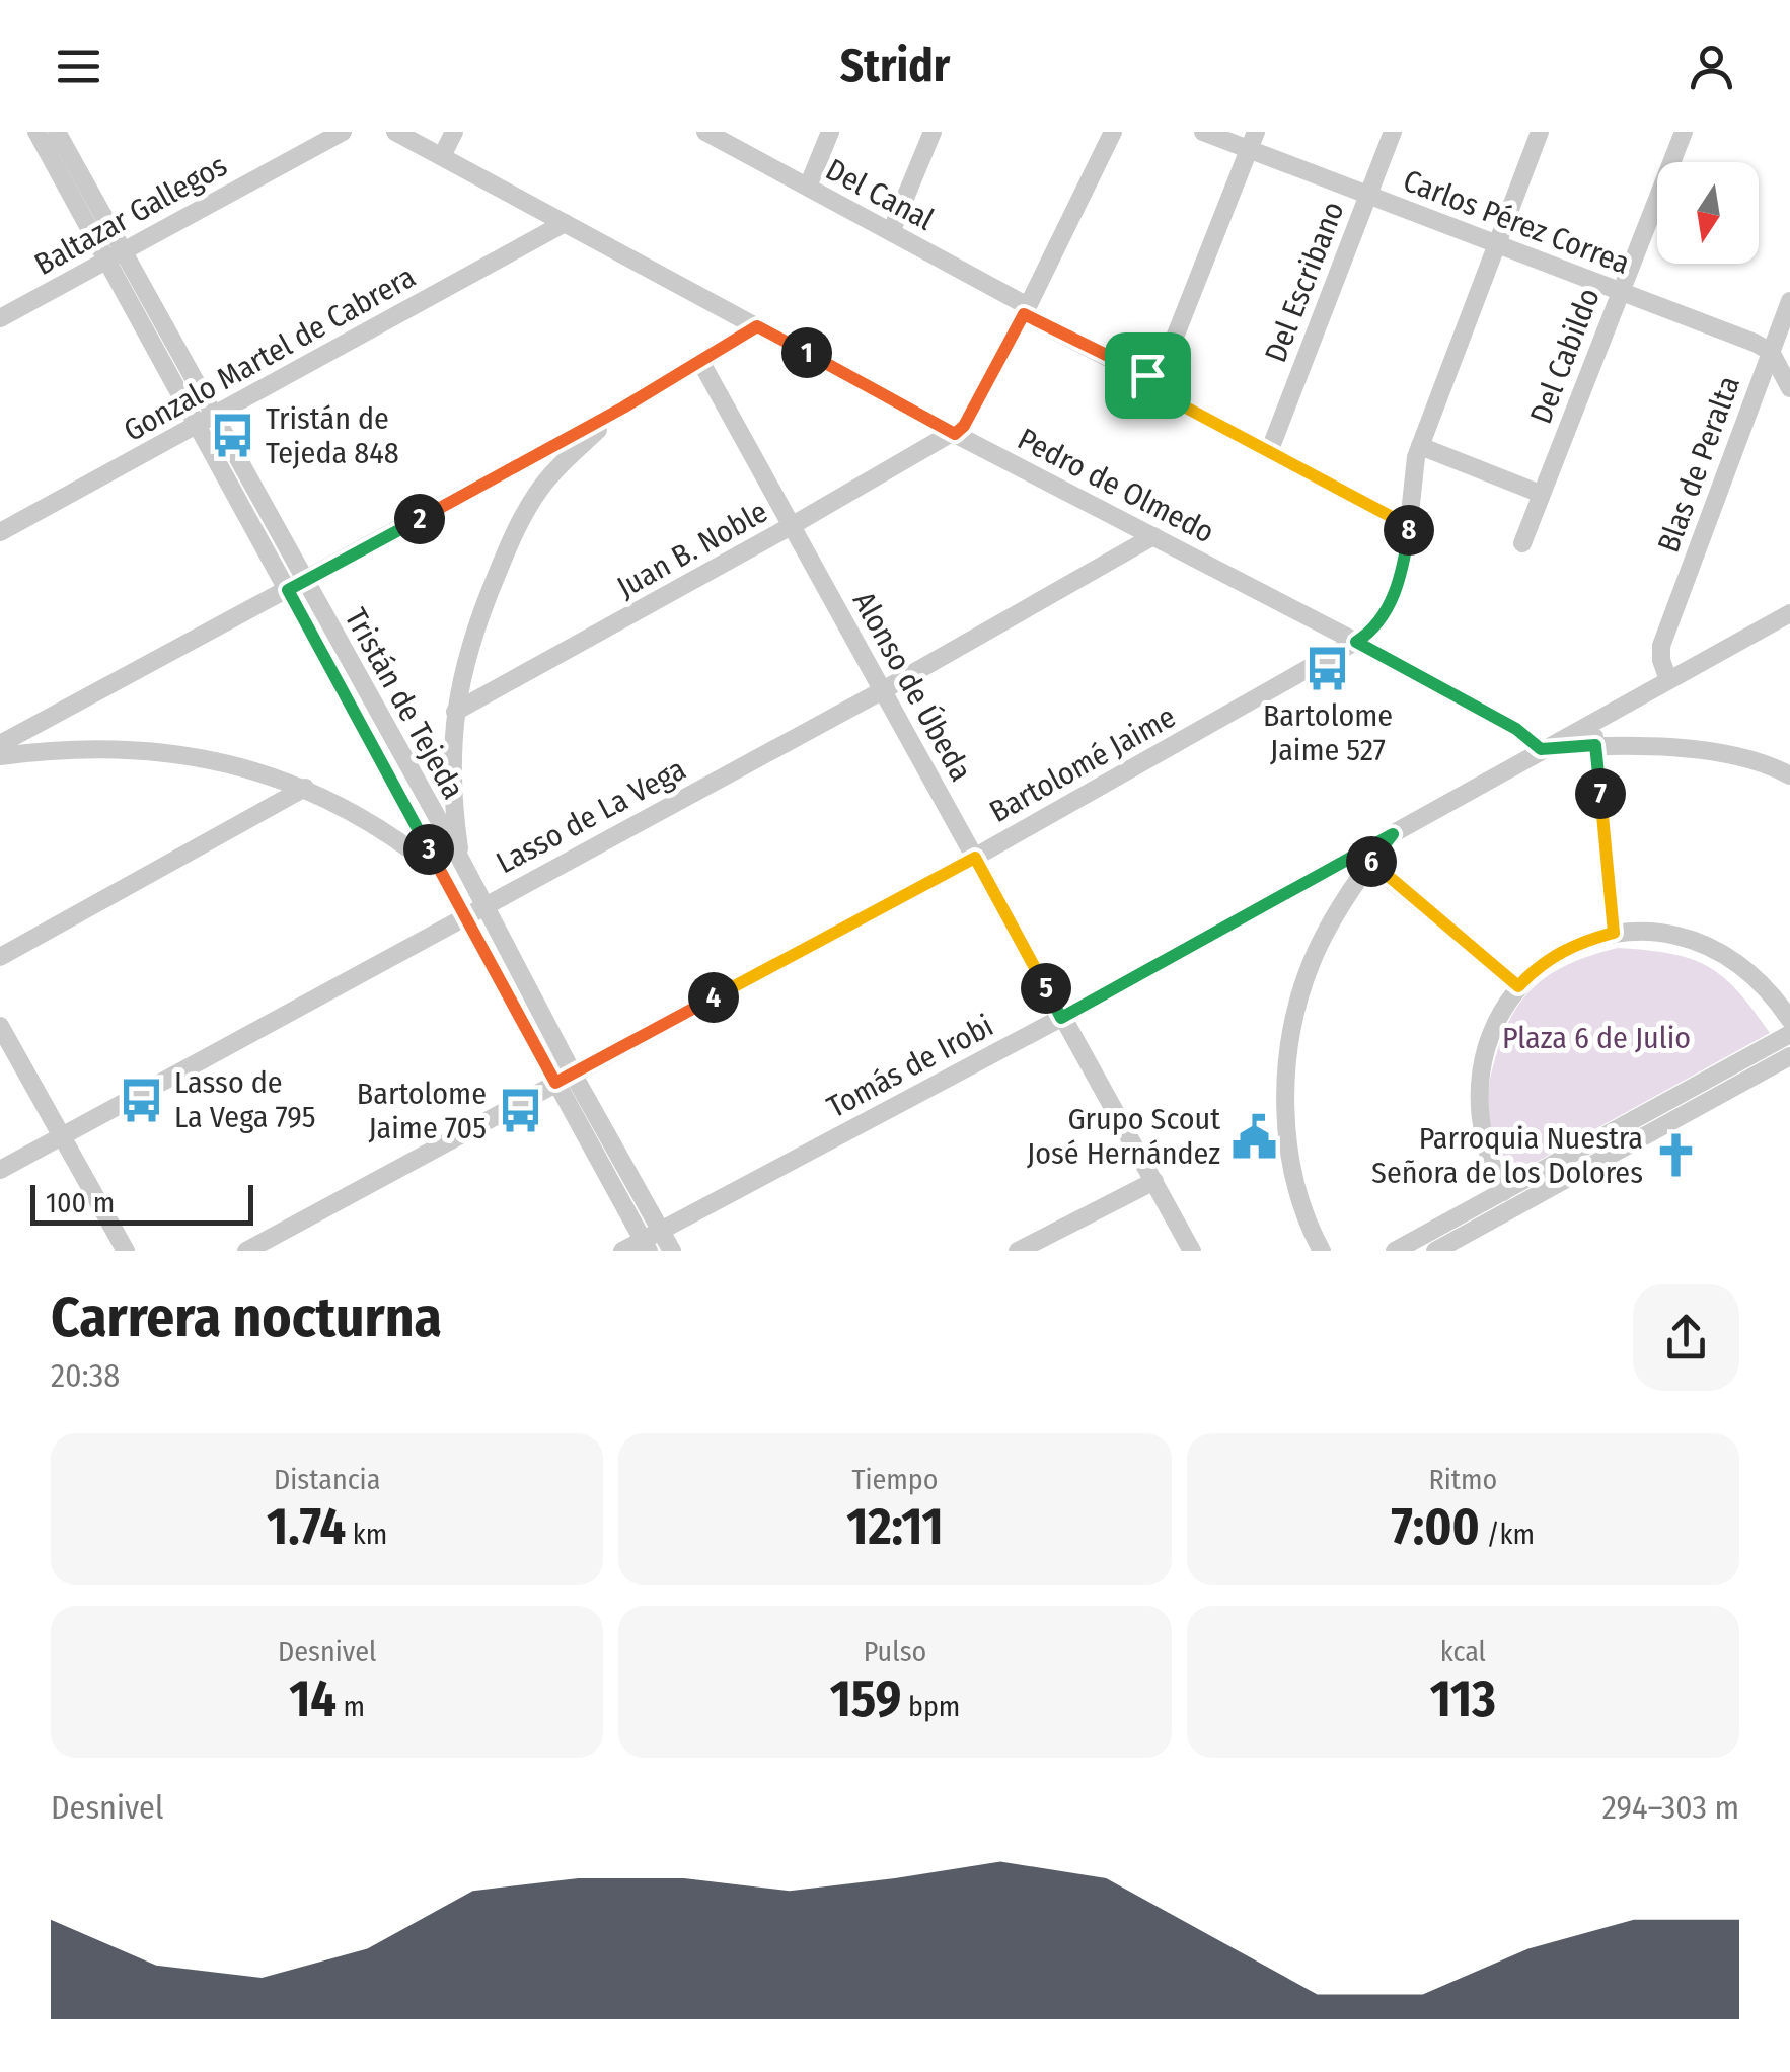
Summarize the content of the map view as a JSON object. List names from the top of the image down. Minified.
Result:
{"streets":{"street":["Del Canal","Baltazar Gallegos","Carlos Pérez Correa","Del Escribano","Gonzalo Martel de Cabrera","Del Cabildo","Blas de Peralta","Pedro de Olmedo","Juan B. Noble","Alonso de Úbeda","Tristán de Tejeda","Bartolomé Jaime","Lasso de La Vega","Tomás de Irobi"]},"crossings":[["Baltazar Gallegos","Tristán de Tejeda"],["Carlos Pérez Correa","Del Escribano"],["Carlos Pérez Correa","Del Cabildo"],["Carlos Pérez Correa","Blas de Peralta"],["Carlos Pérez Correa","Bartolomé Jaime"],["Gonzalo Martel de Cabrera","Pedro de Olmedo"],["Gonzalo Martel de Cabrera","Tristán de Tejeda"],["Blas de Peralta","Tomás de Irobi"],["Pedro de Olmedo","Juan B. Noble"],["Pedro de Olmedo","Bartolomé Jaime"],["Pedro de Olmedo","Lasso de La Vega"],["Pedro de Olmedo","Tomás de Irobi"],["Juan B. Noble","Alonso de Úbeda"],["Alonso de Úbeda","Bartolomé Jaime"],["Alonso de Úbeda","Lasso de La Vega"],["Alonso de Úbeda","Tomás de Irobi"],["Tristán de Tejeda","Bartolomé Jaime"],["Tristán de Tejeda","Lasso de La Vega"],["Tristán de Tejeda","Tomás de Irobi"]],"parks":["Plaza 6 de Julio"],"places":{"bus stop":["Tristán de Tejeda 848","Bartolome Jaime 527","Lasso de La Vega 795","Bartolome Jaime 705"],"public building":["Grupo Scout José Hernández"],"church":["Parroquia Nuestra Señora de los Dolores"]},"scale_bar":"100 m","north":"bottom","page":{"header":"Stridr","pins":["1","2","8","7","3","6","5","4"],"scale":"100 m","heading":["Carrera nocturna","20:38"],"stats":[["Distancia","1.74 km"],["Tiempo","12:11"],["Ritmo","7:00 /km"],["Desnivel","14 m"],["Pulso","159 bpm"],["kcal","113"]],"chart":["Desnivel","294–303 m"]}}
